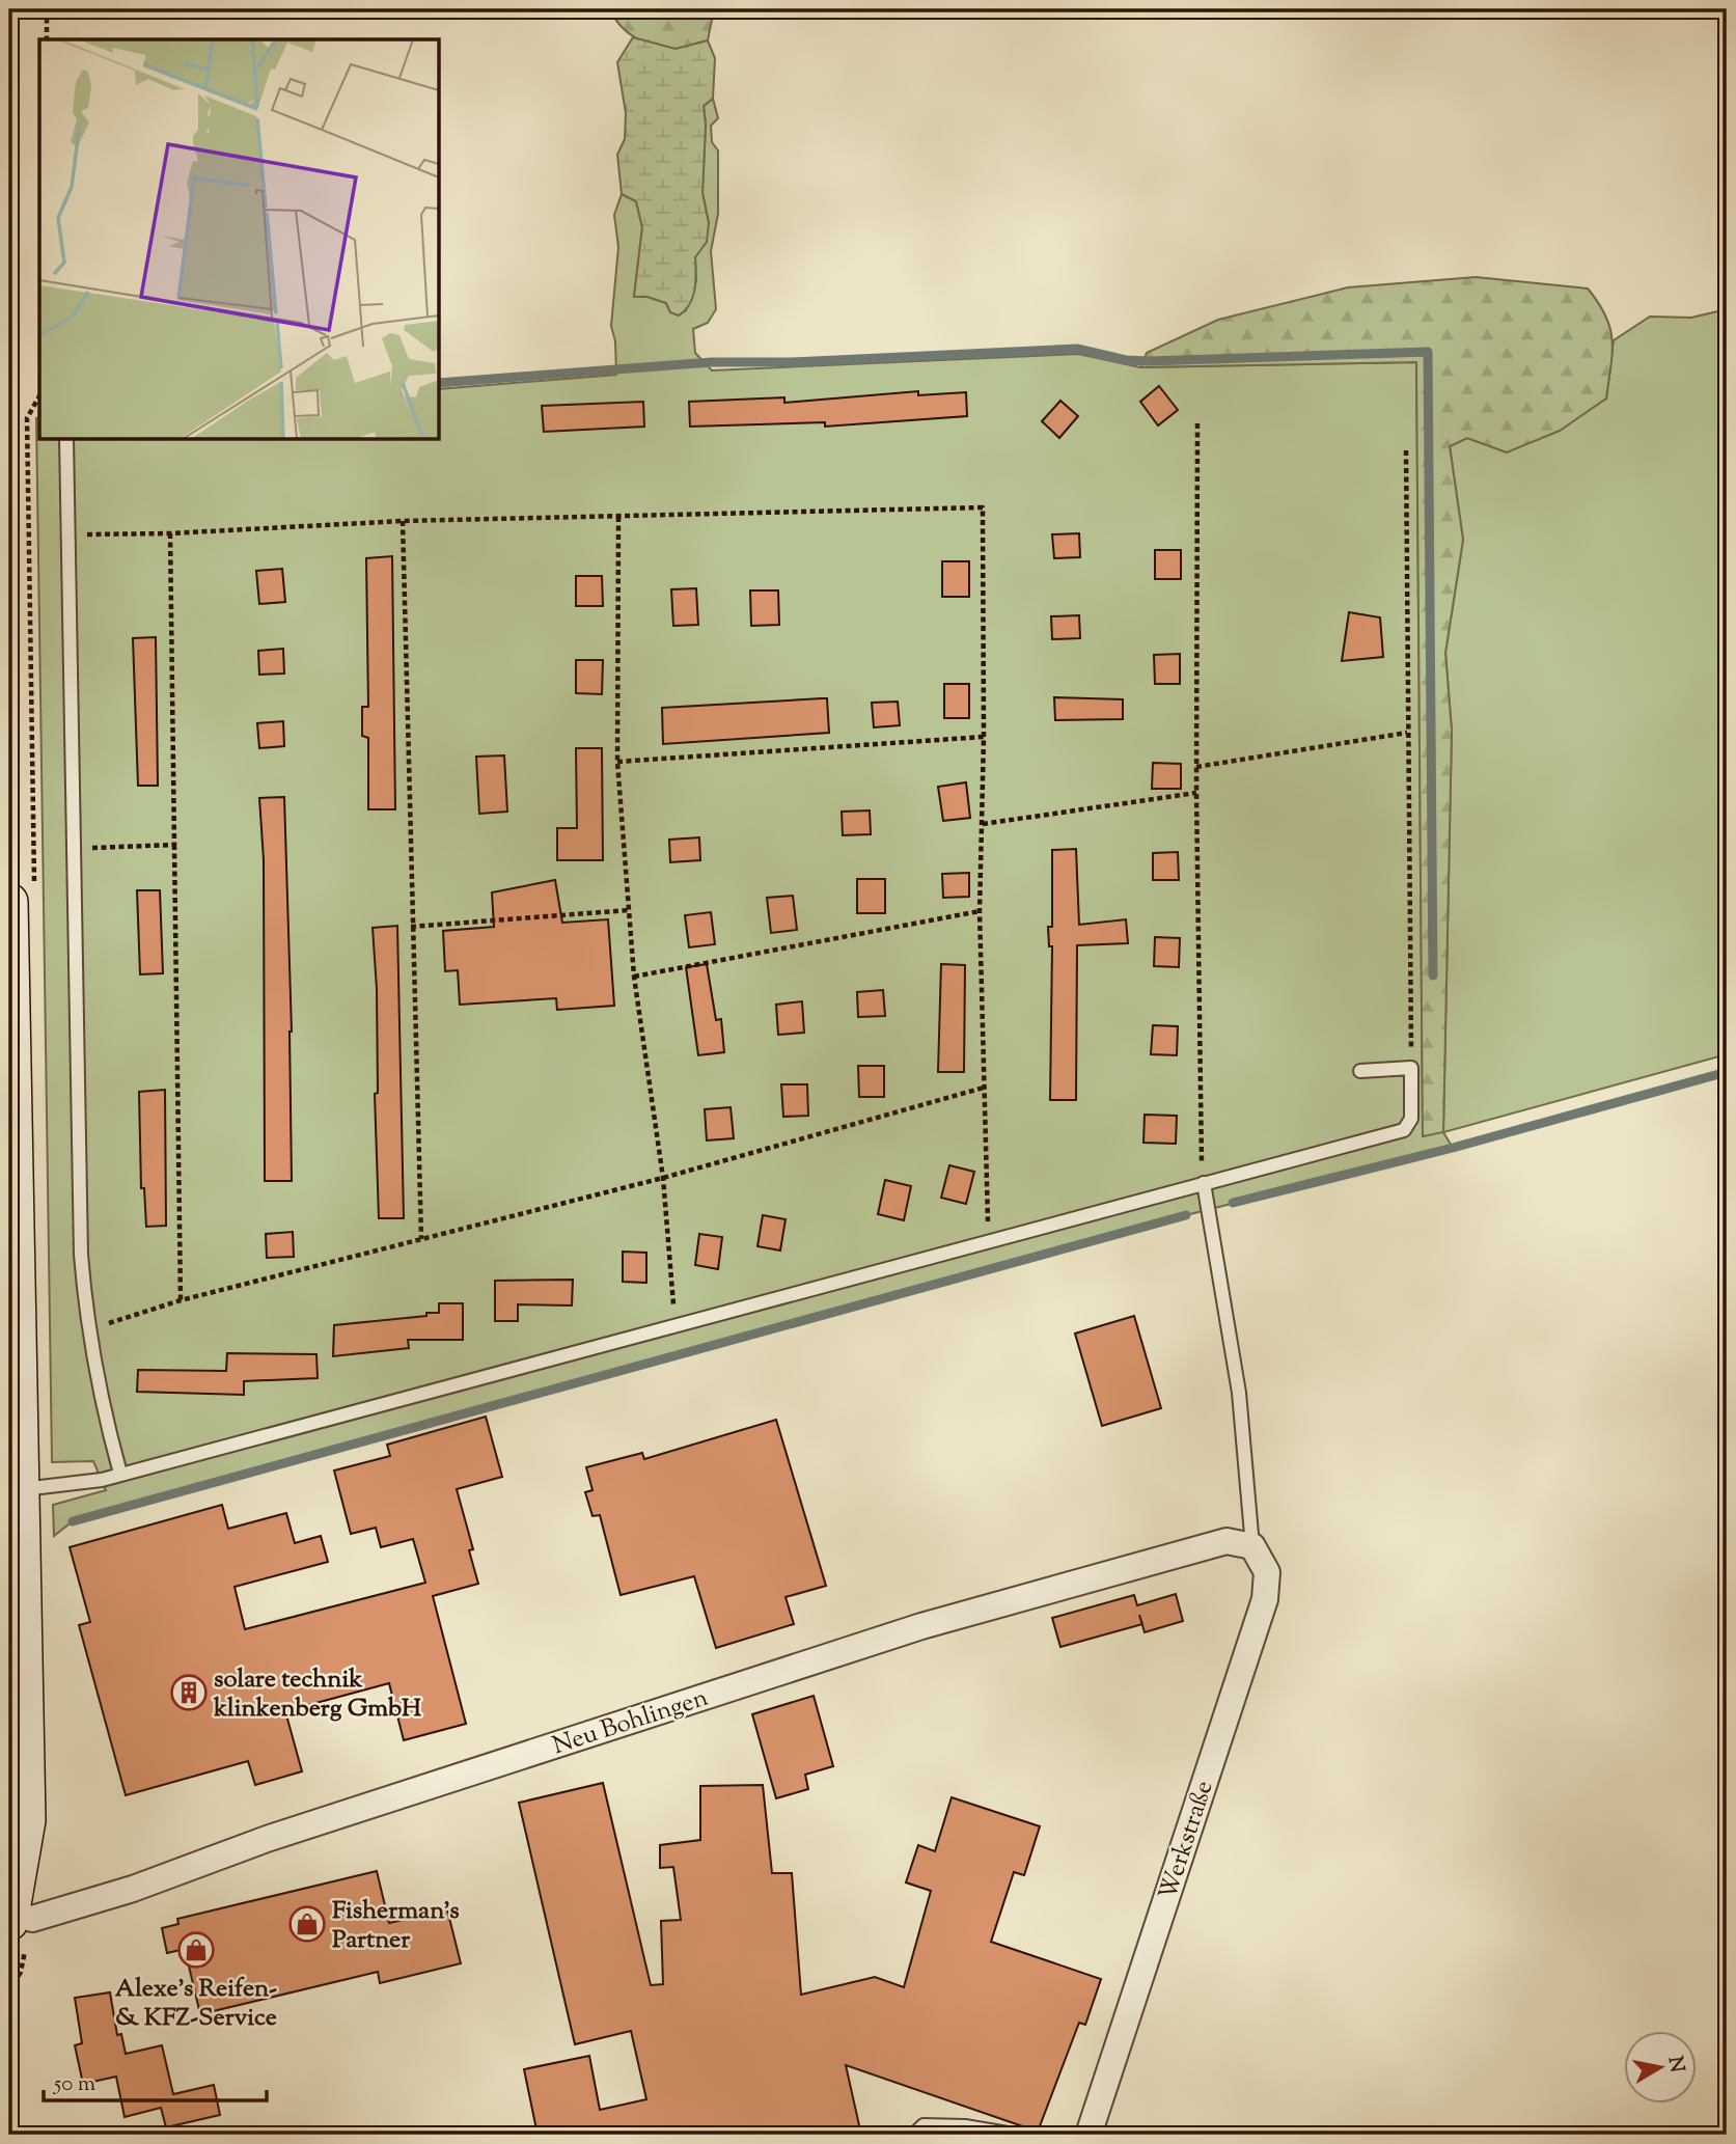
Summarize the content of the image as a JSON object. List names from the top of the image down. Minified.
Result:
{"streets":{"street":["Neu Bohlingen","Werkstraße"]},"crossings":[["Neu Bohlingen","Werkstraße"]],"places":{"building":["solare technik klinkenberg GmbH"],"shop":["Fisherman's Partner","Alexe's Reifen- & KFZ-Service"]},"scale_bar":"50 m","north":"right"}
